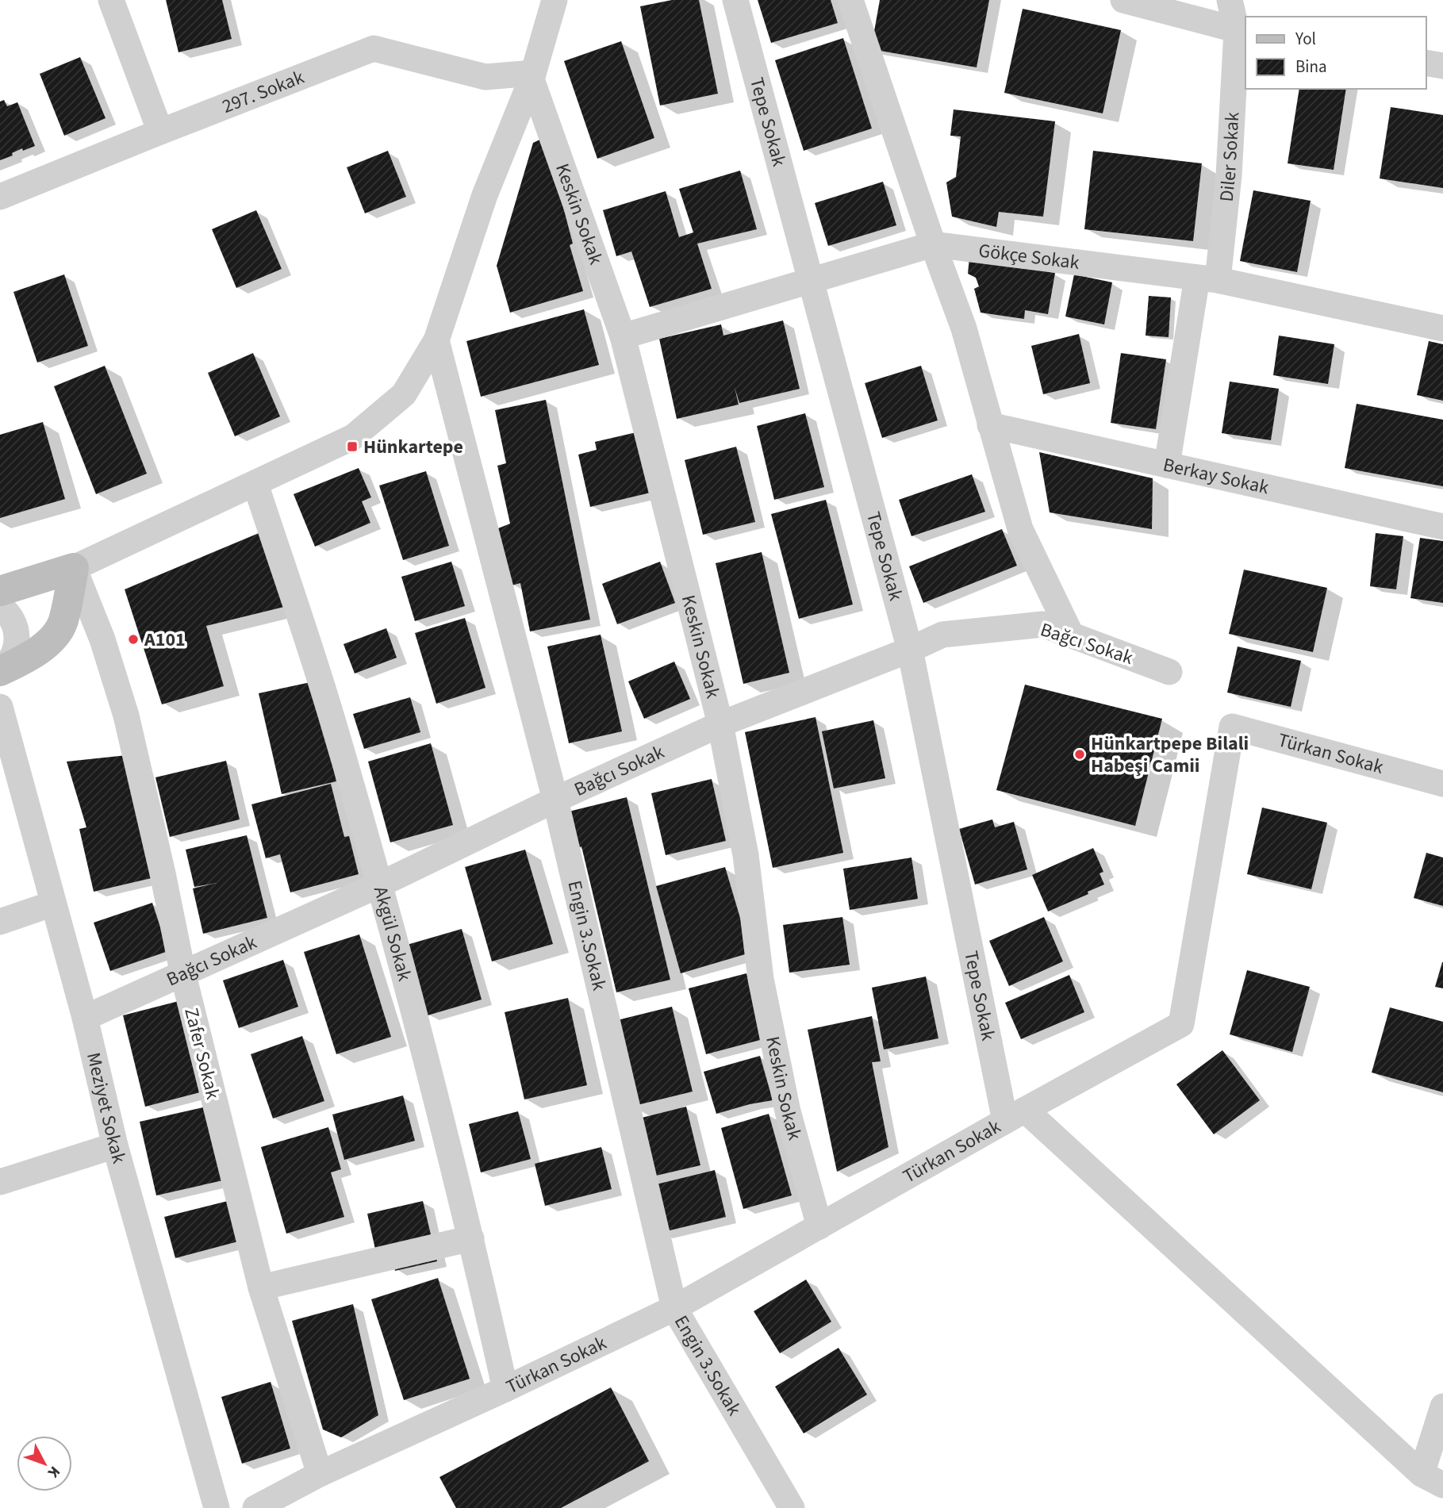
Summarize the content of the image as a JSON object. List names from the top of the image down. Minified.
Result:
{"streets":{"street":["297. Sokak","Tepe Sokak","Diler Sokak","Keskin Sokak","Gökçe Sokak","Berkay Sokak","Bağcı Sokak","Türkan Sokak","Akgül Sokak","Engin 3.Sokak","Zafer Sokak","Meziyet Sokak"]},"crossings":[["297. Sokak","Keskin Sokak"],["Tepe Sokak","Gökçe Sokak"],["Tepe Sokak","Bağcı Sokak"],["Tepe Sokak","Türkan Sokak"],["Diler Sokak","Gökçe Sokak"],["Diler Sokak","Berkay Sokak"],["Keskin Sokak","Gökçe Sokak"],["Keskin Sokak","Bağcı Sokak"],["Keskin Sokak","Türkan Sokak"],["Bağcı Sokak","Akgül Sokak"],["Bağcı Sokak","Engin 3.Sokak"],["Bağcı Sokak","Zafer Sokak"],["Bağcı Sokak","Meziyet Sokak"],["Türkan Sokak","Akgül Sokak"],["Türkan Sokak","Engin 3.Sokak"],["Türkan Sokak","Zafer Sokak"]],"places":{"transit":["Hünkartepe"],"other":["A101","Hünkartpepe Bilali Habeşi Camii"]},"legend":["Yol","Bina"],"north":"bottom right"}
